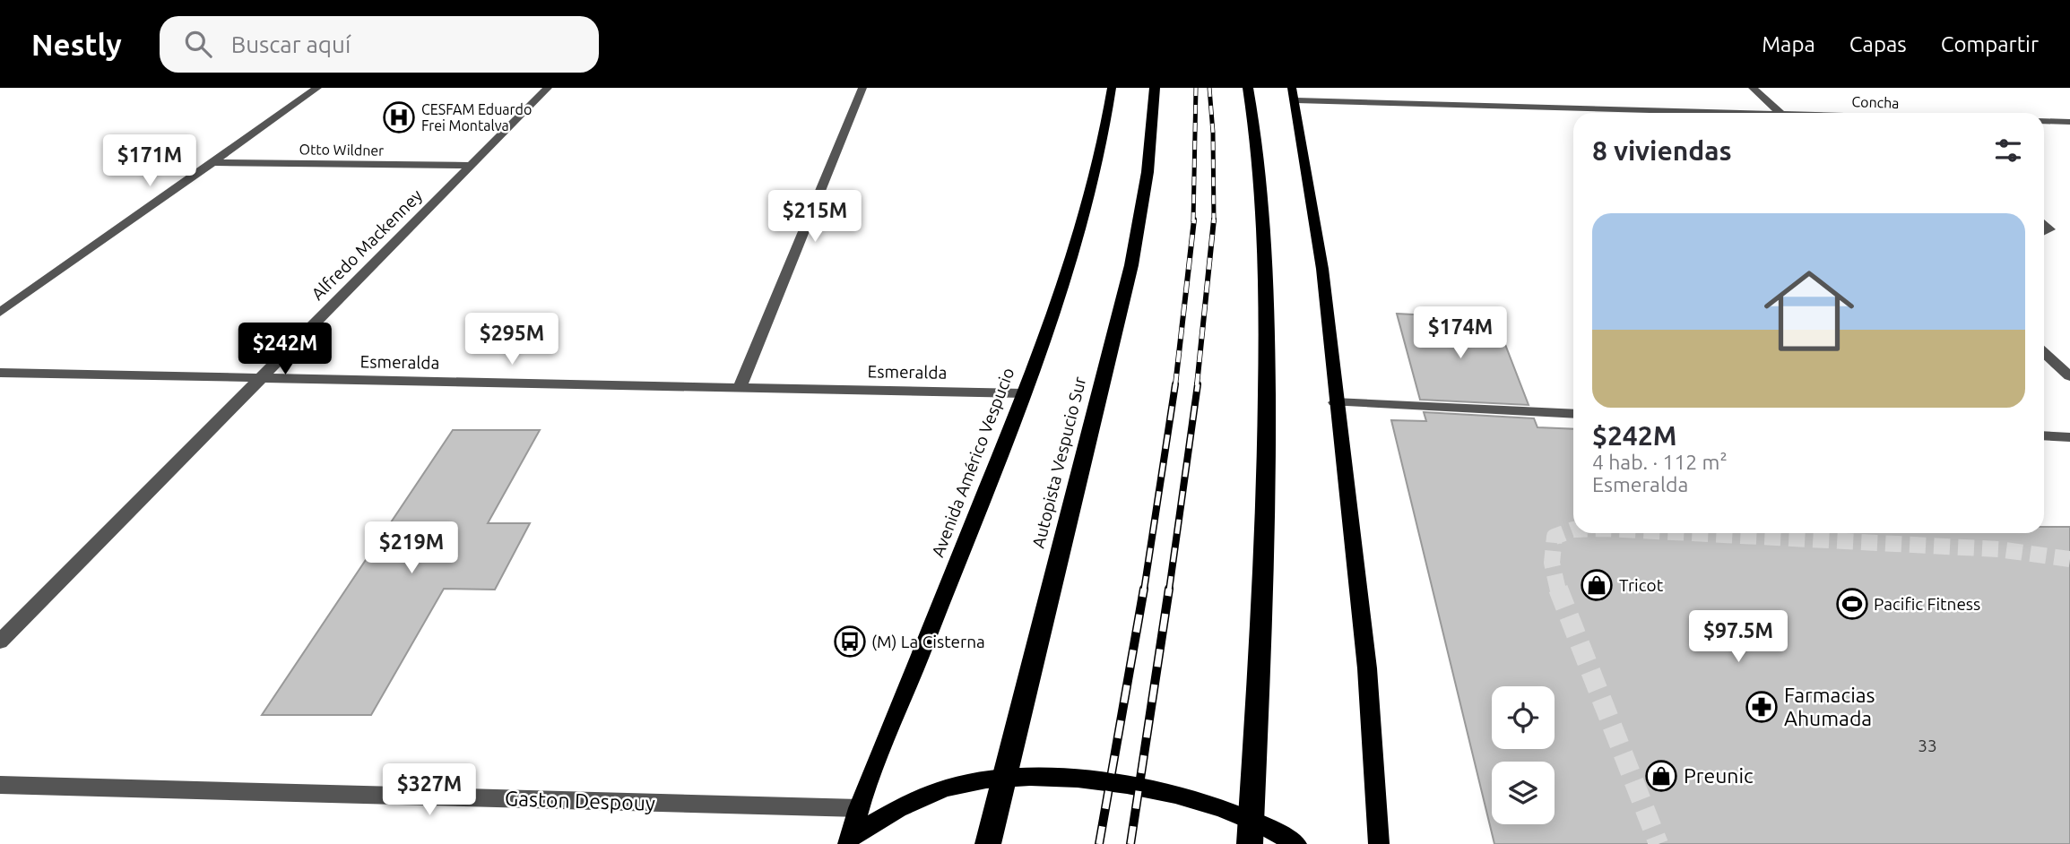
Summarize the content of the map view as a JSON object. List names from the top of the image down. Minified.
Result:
{"streets":{"highway":["Autopista Vespucio Sur"],"main road":["Avenida Américo Vespucio"],"street":["Concha","Otto Wildner","Alfredo Mackenney","Esmeralda","Gaston Despouy"]},"crossings":[["Otto Wildner","Alfredo Mackenney"],["Alfredo Mackenney","Esmeralda"],["Esmeralda","Avenida Américo Vespucio"],["Avenida Américo Vespucio","Gaston Despouy"]],"places":{"hospital":["CESFAM Eduardo Frei Montalva"],"shop":["Tricot","Preunic"],"sports":["Pacific Fitness"],"bus stop":["(M) La Cisterna"],"pharmacy":["Farmacias Ahumada"]},"house_numbers":["33"],"page":{"header":"Nestly","search":"Buscar aquí","nav":["Mapa","Capas","Compartir"],"heading":"8 viviendas","price":["$171M","$215M","$174M","$295M","$242M","$219M","$97.5M","$327M"],"list":[{"name":"$242M","note":"4 hab. · 112 m² · Esmeralda"}]}}
